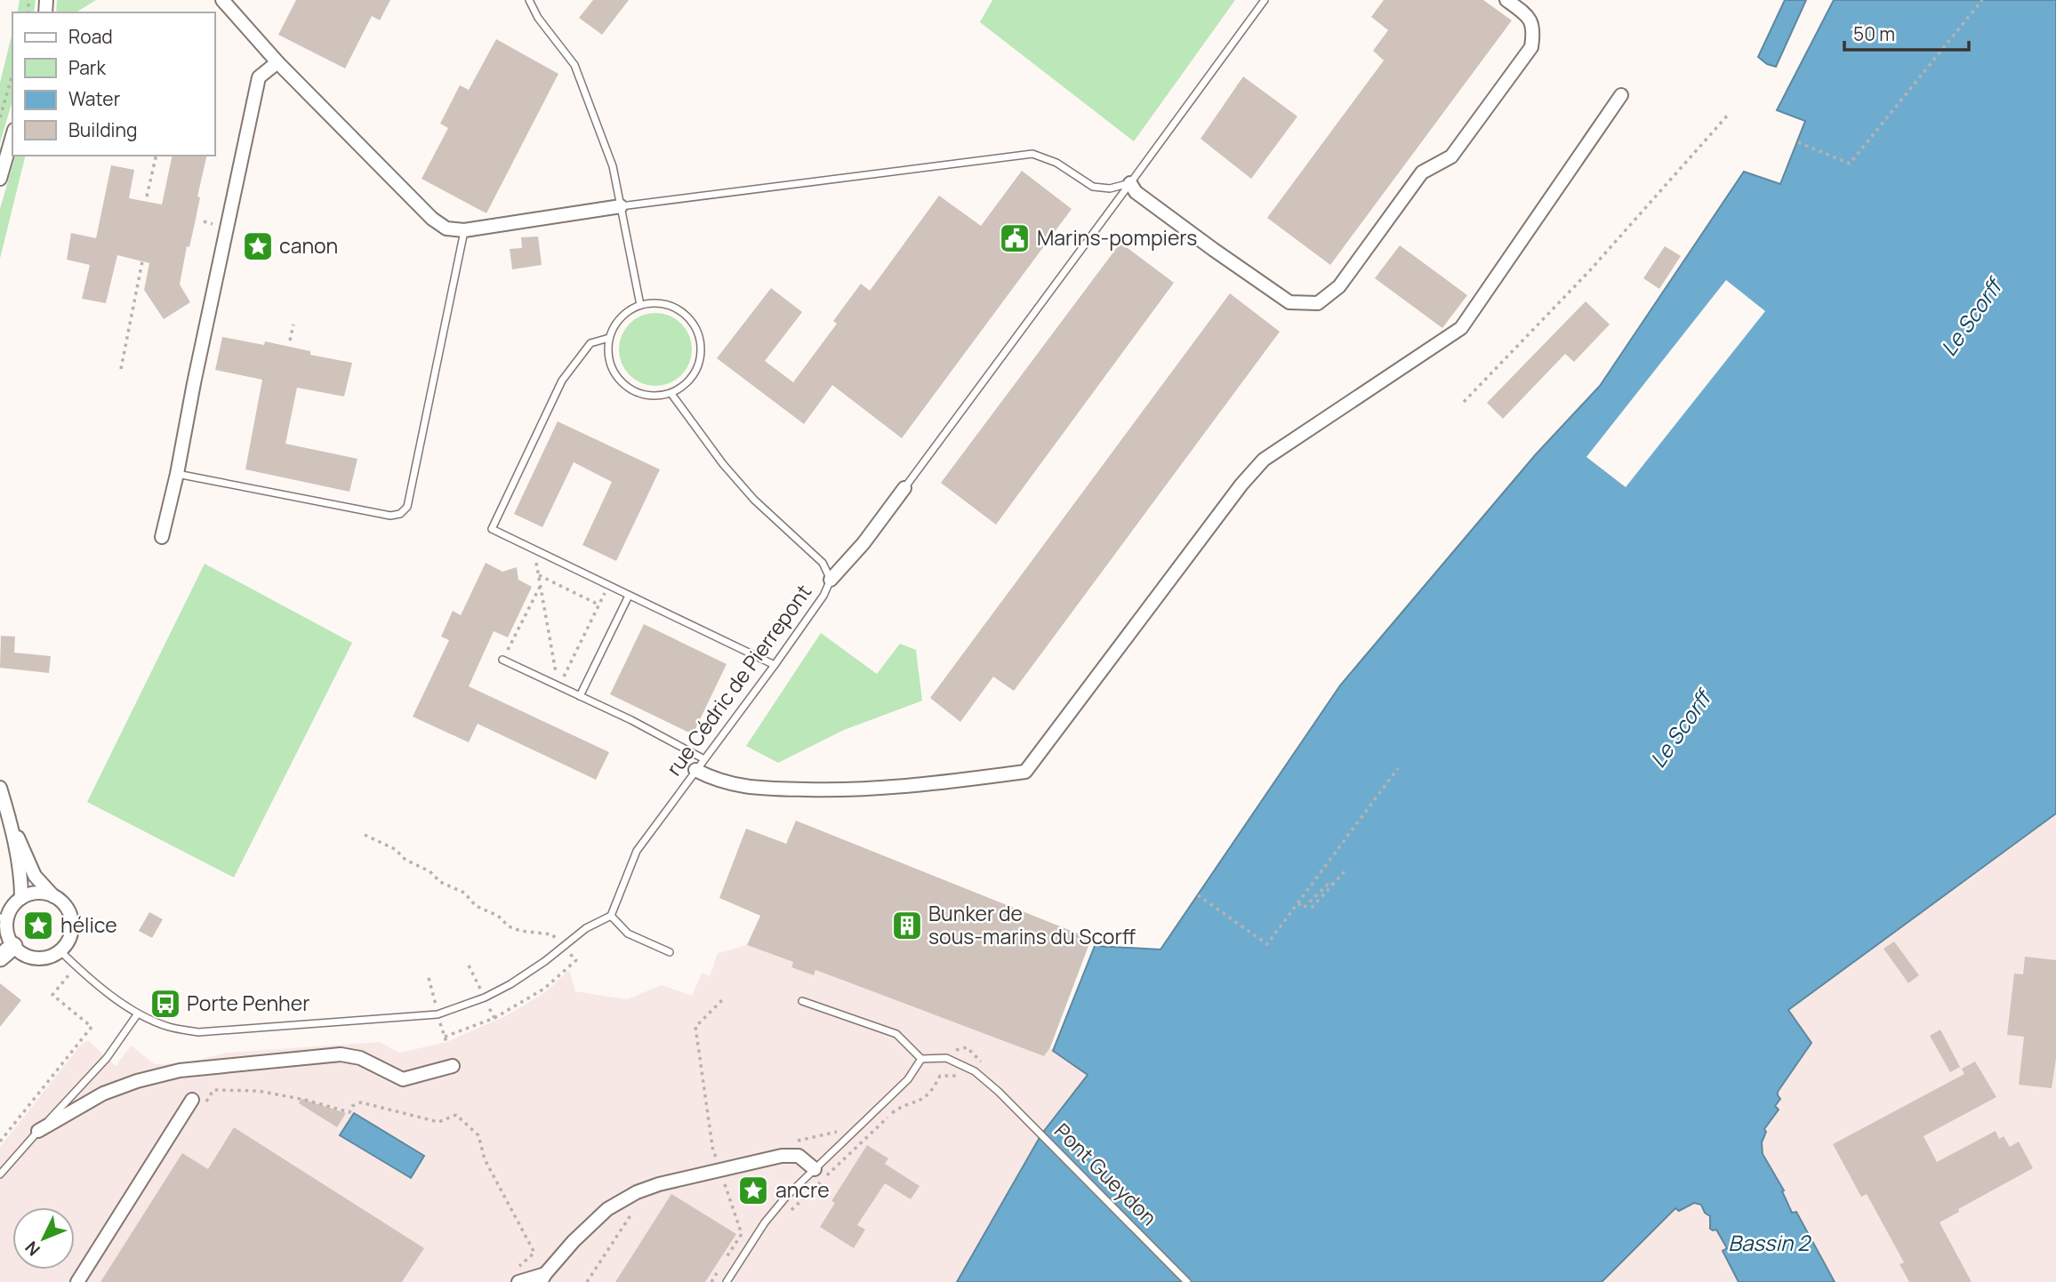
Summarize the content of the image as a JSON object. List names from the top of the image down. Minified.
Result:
{"streets":{"lane":["rue Cédric de Pierrepont","Pont Gueydon"]},"water":["Le Scorff","Bassin 2"],"places":{"public building":["Marins-pompiers"],"place":["canon","hélice","ancre"],"building":["Bunker de sous-marins du Scorff"],"bus stop":["Porte Penher"]},"legend":["Road","Park","Water","Building"],"scale_bar":"50 m","north":"bottom left"}
